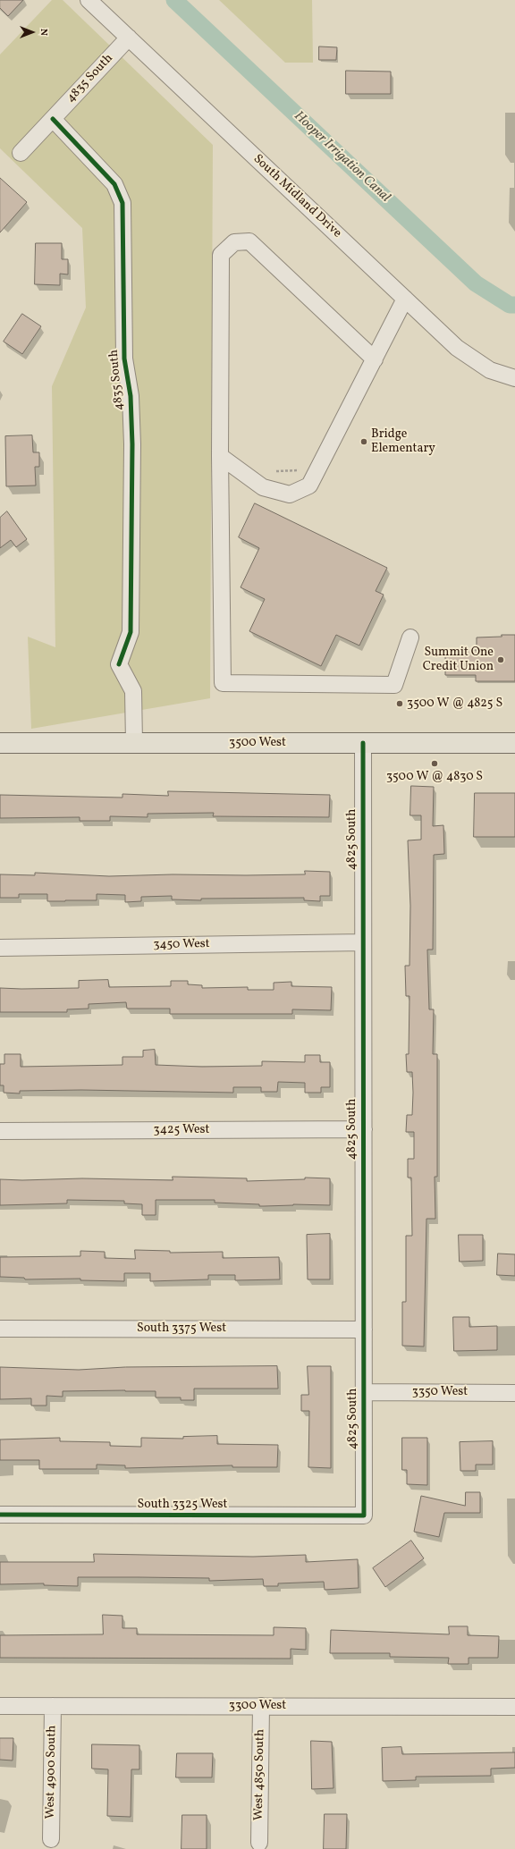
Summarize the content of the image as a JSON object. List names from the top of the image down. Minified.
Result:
{"streets":{"main road":["3500 West"],"street":["4835 South","South Midland Drive","4825 South","3450 West","3425 West","South 3375 West","3350 West","South 3325 West","3300 West","West 4900 South","West 4850 South"]},"crossings":[["4835 South","South Midland Drive"],["4835 South","3500 West"],["3500 West","4825 South"],["4825 South","3450 West"],["4825 South","3425 West"],["4825 South","South 3375 West"],["4825 South","3350 West"],["4825 South","South 3325 West"],["3300 West","West 4900 South"],["3300 West","West 4850 South"]],"water":["Hooper Irrigation Canal"],"places":["Bridge Elementary","Summit One Credit Union","3500 W @ 4825 S","3500 W @ 4830 S"],"north":"right"}
